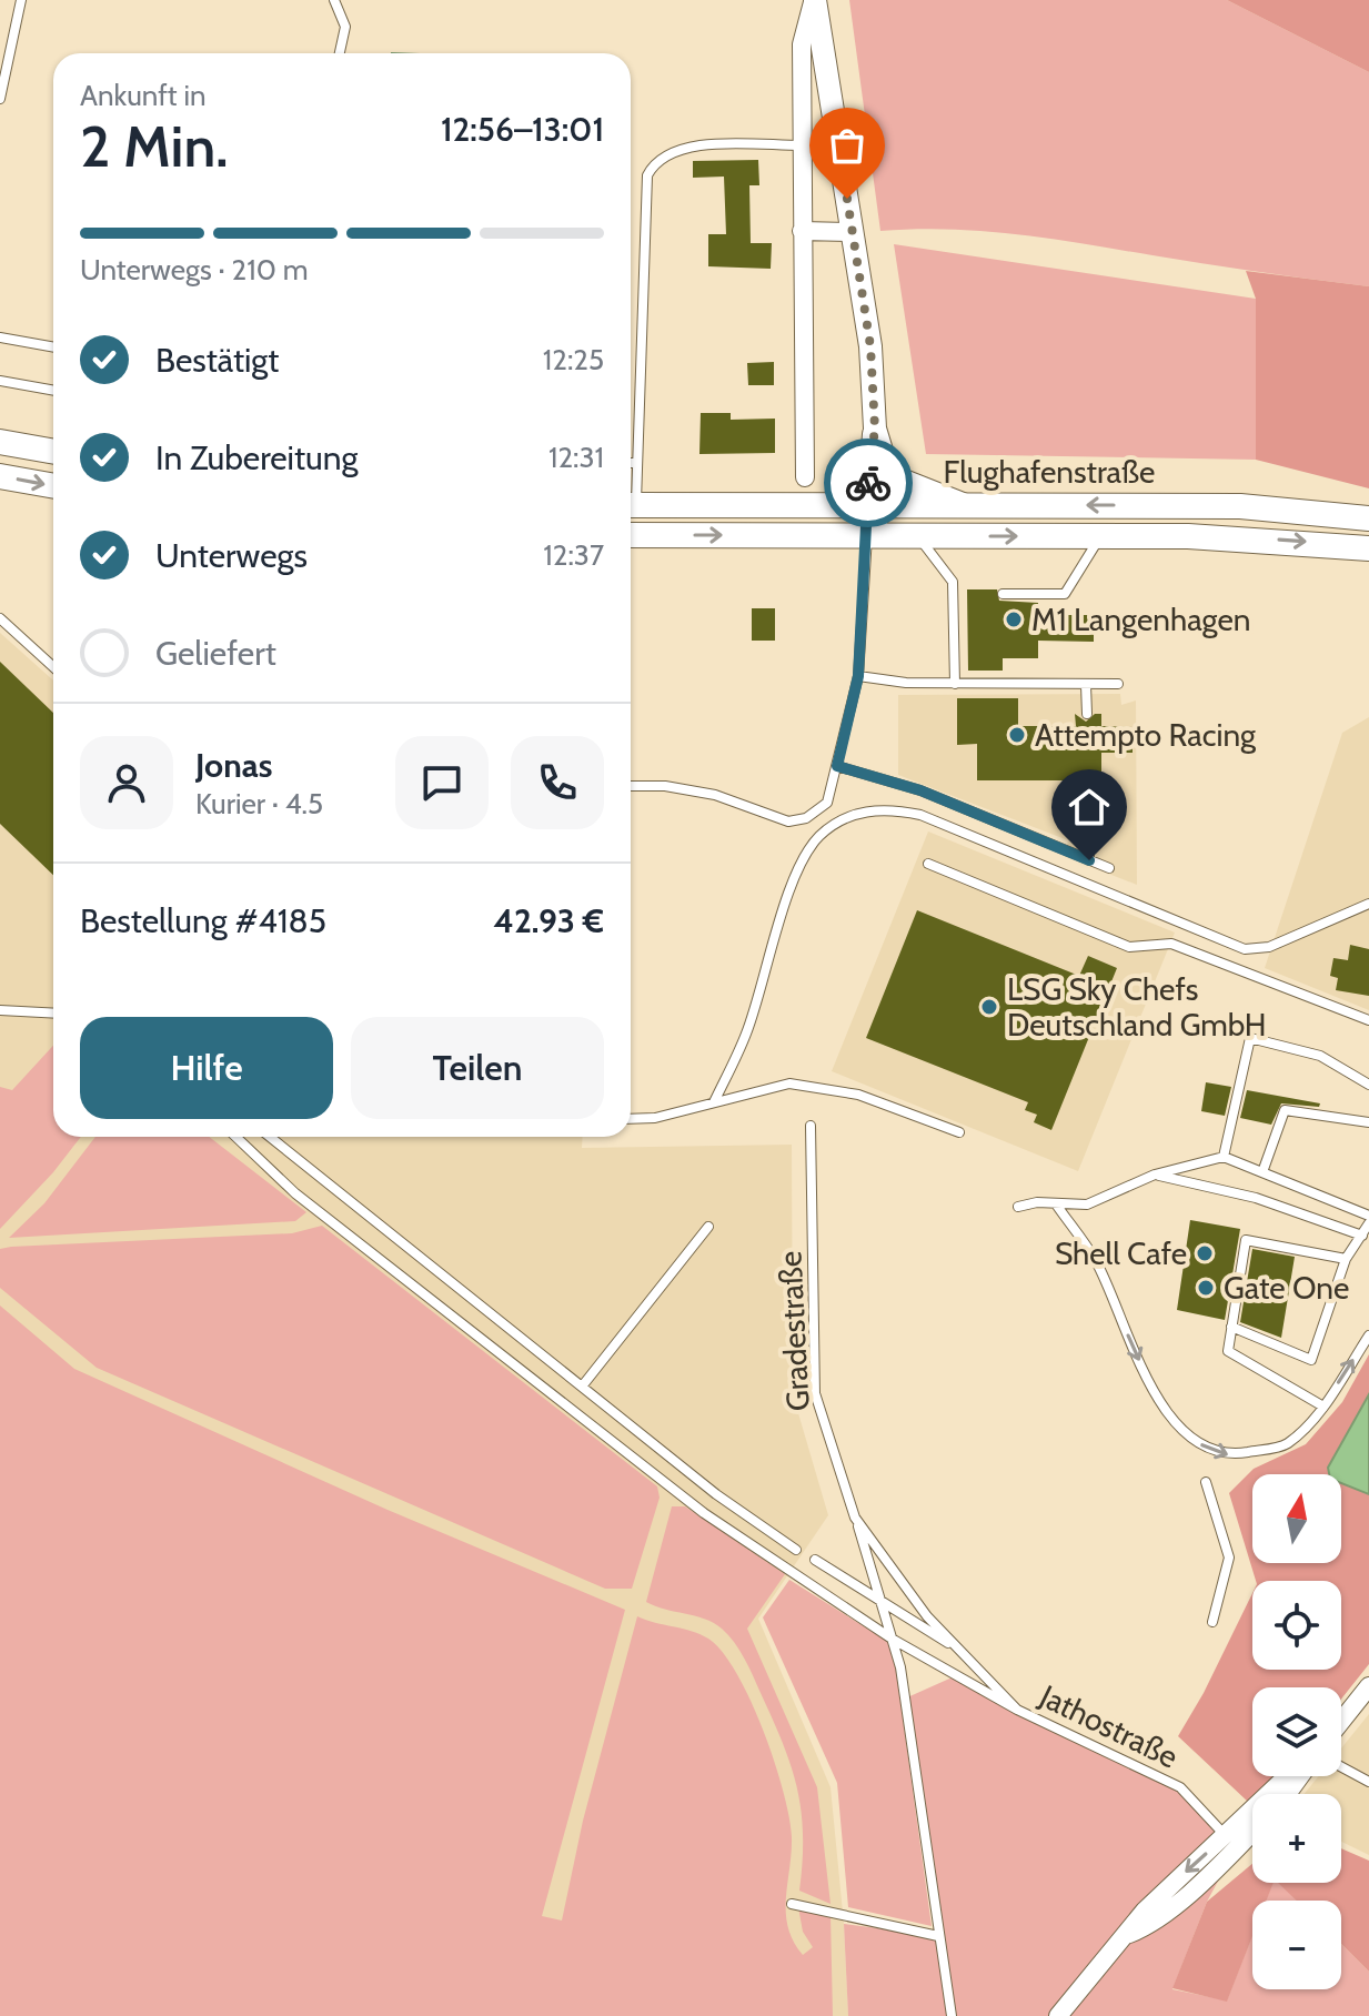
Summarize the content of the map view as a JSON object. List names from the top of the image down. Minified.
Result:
{"streets":{"main road":["Flughafenstraße"],"lane":["Gradestraße","Jathostraße"]},"crossings":[["Gradestraße","Jathostraße"]],"places":["M1 Langenhagen","Attempto Racing","LSG Sky Chefs Deutschland GmbH","Shell Cafe","Gate One"],"north":"top","page":{"heading":["2 Min.","Ankunft in","12:56–13:01"],"panel":["Jonas","Kurier · 4.5","Bestellung #4185","42.93 €"],"bar":"Unterwegs · 210 m","list":[["Bestätigt","12:25"],["In Zubereitung","12:31"],["Unterwegs","12:37"],"Geliefert"],"buttons":["Hilfe","Teilen"],"map_buttons":["+","−"]}}
